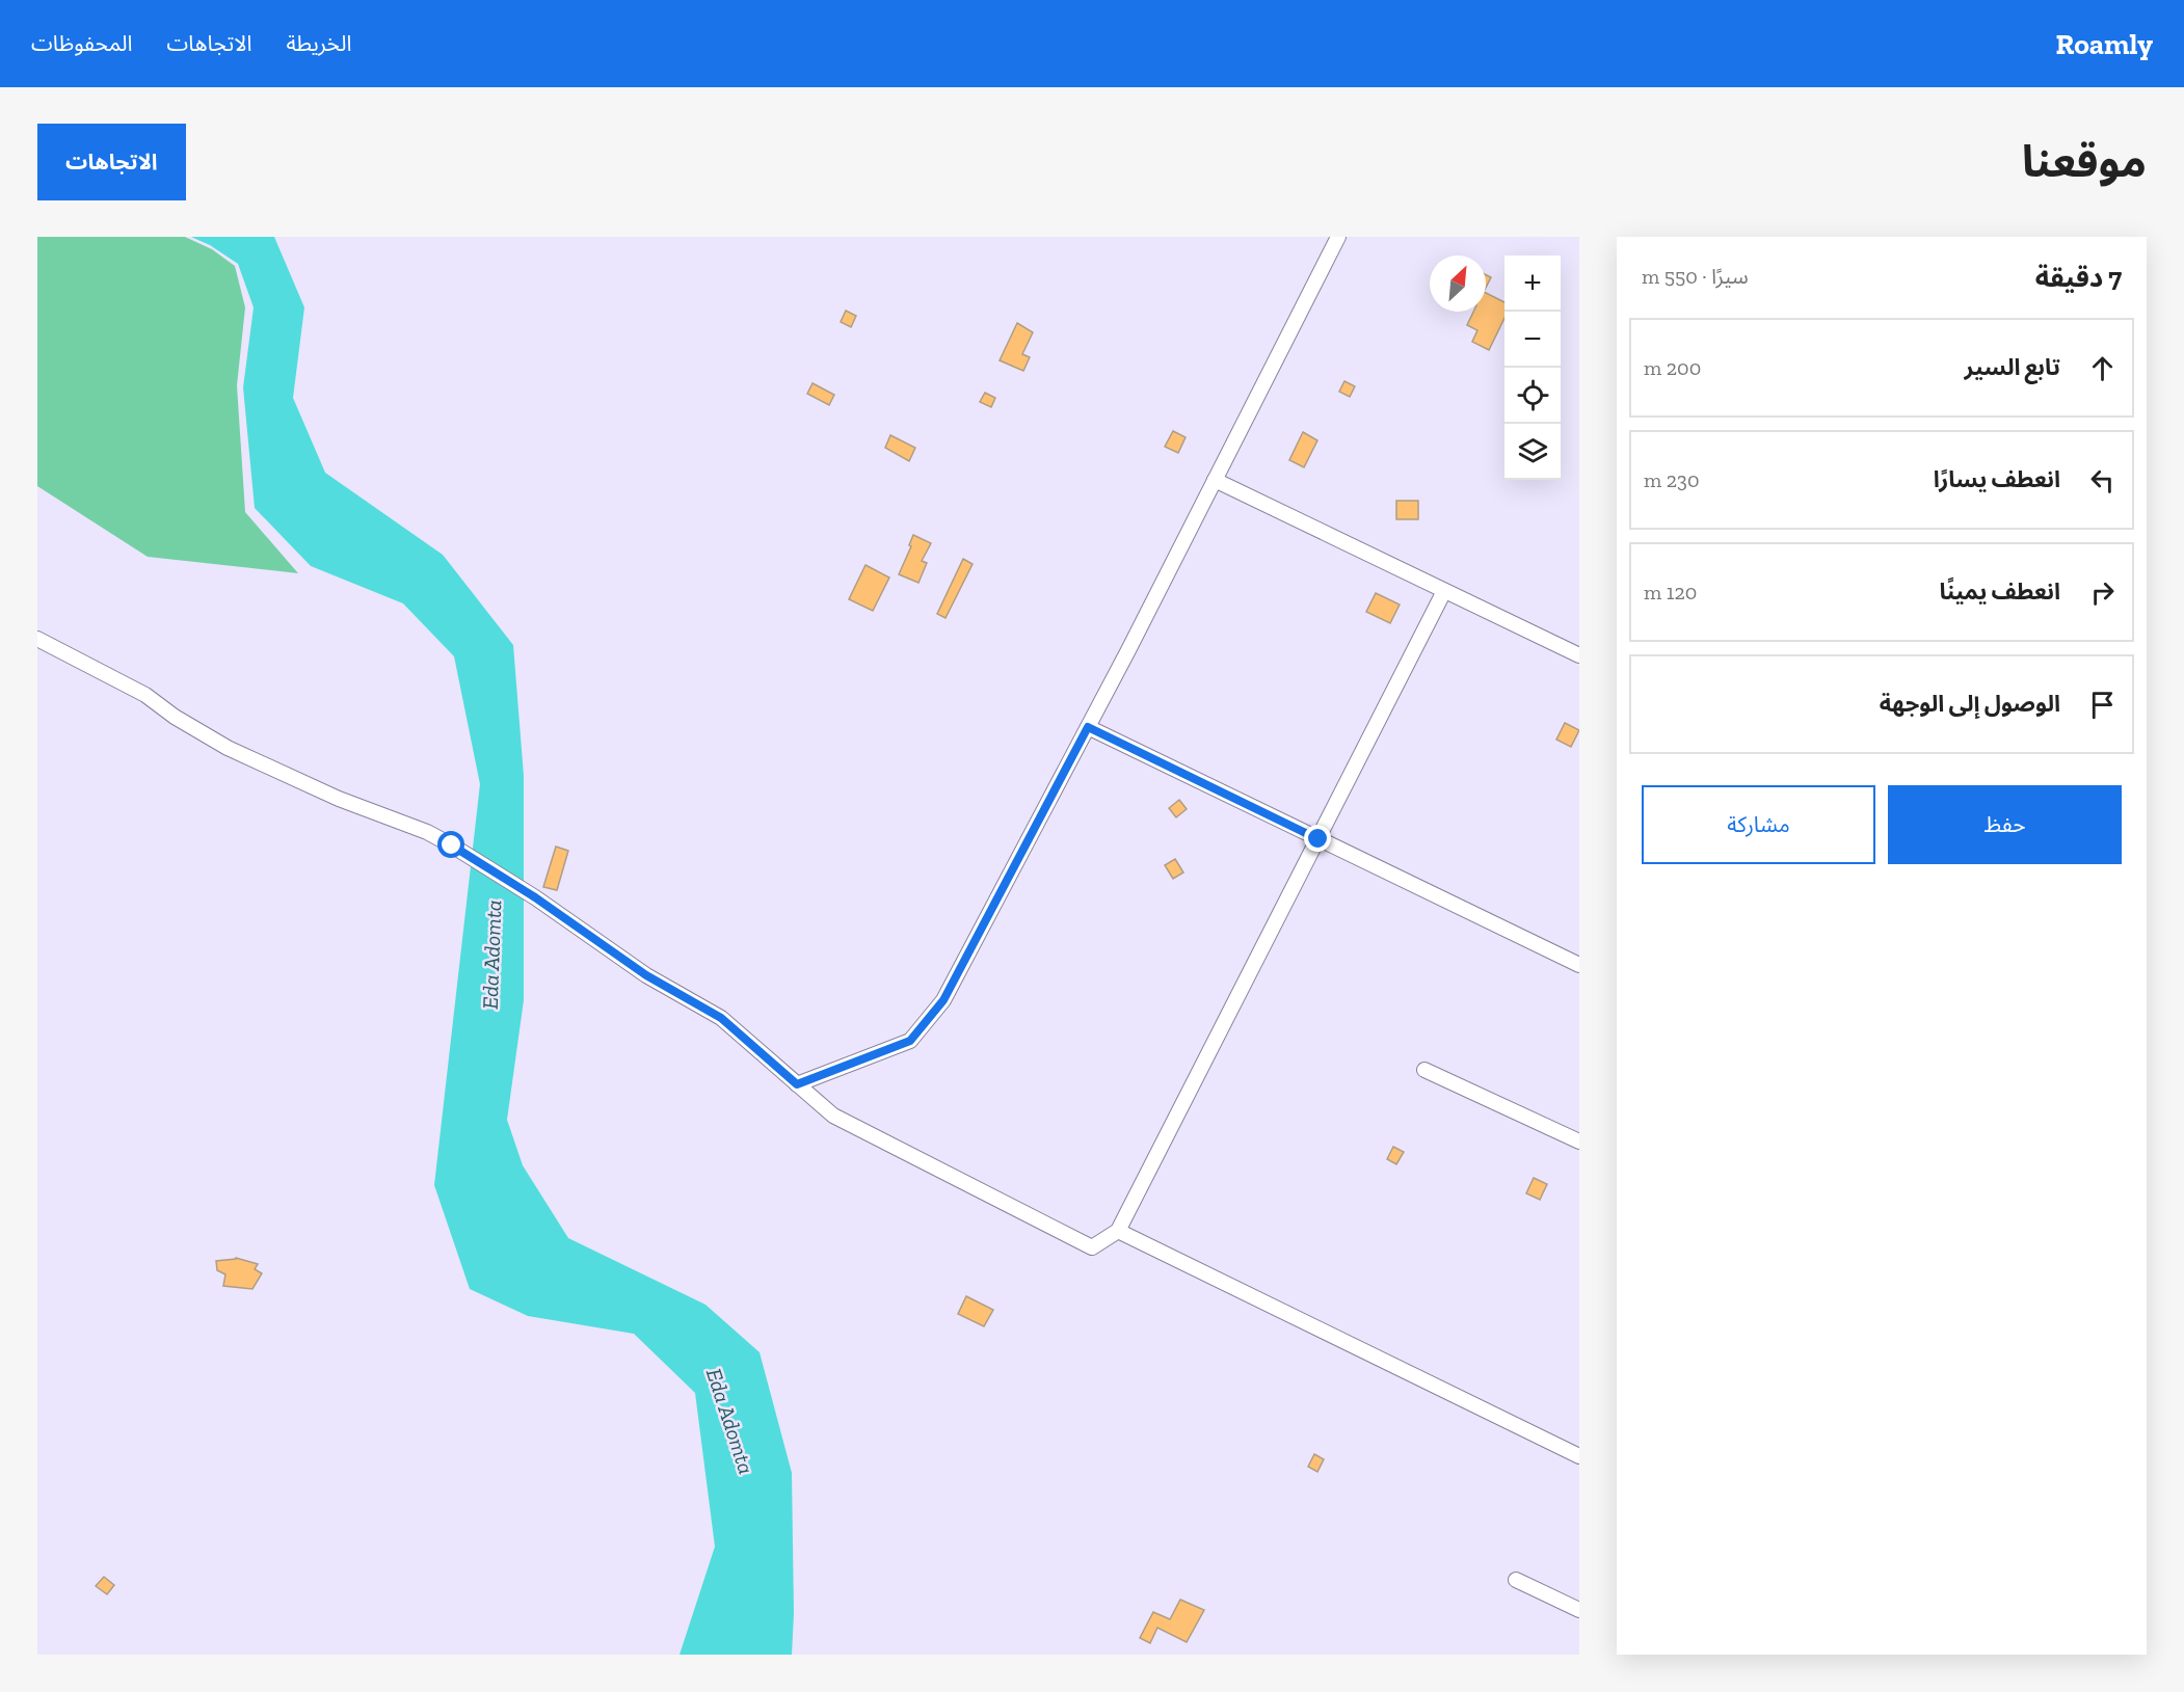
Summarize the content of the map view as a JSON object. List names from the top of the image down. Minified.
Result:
{"water":["Eda Adomta"],"north":"top right","page":{"header":"Roamly","nav":["الخريطة","الاتجاهات","المحفوظات"],"title":"موقعنا","buttons":["الاتجاهات",["حفظ","مشاركة"]],"heading":["7 دقيقة","سيرًا · 550 m"],"map_buttons":["+","−"],"list":[["تابع السير","200 m"],["انعطف يسارًا","230 m"],["انعطف يمينًا","120 m"],"الوصول إلى الوجهة"]}}
